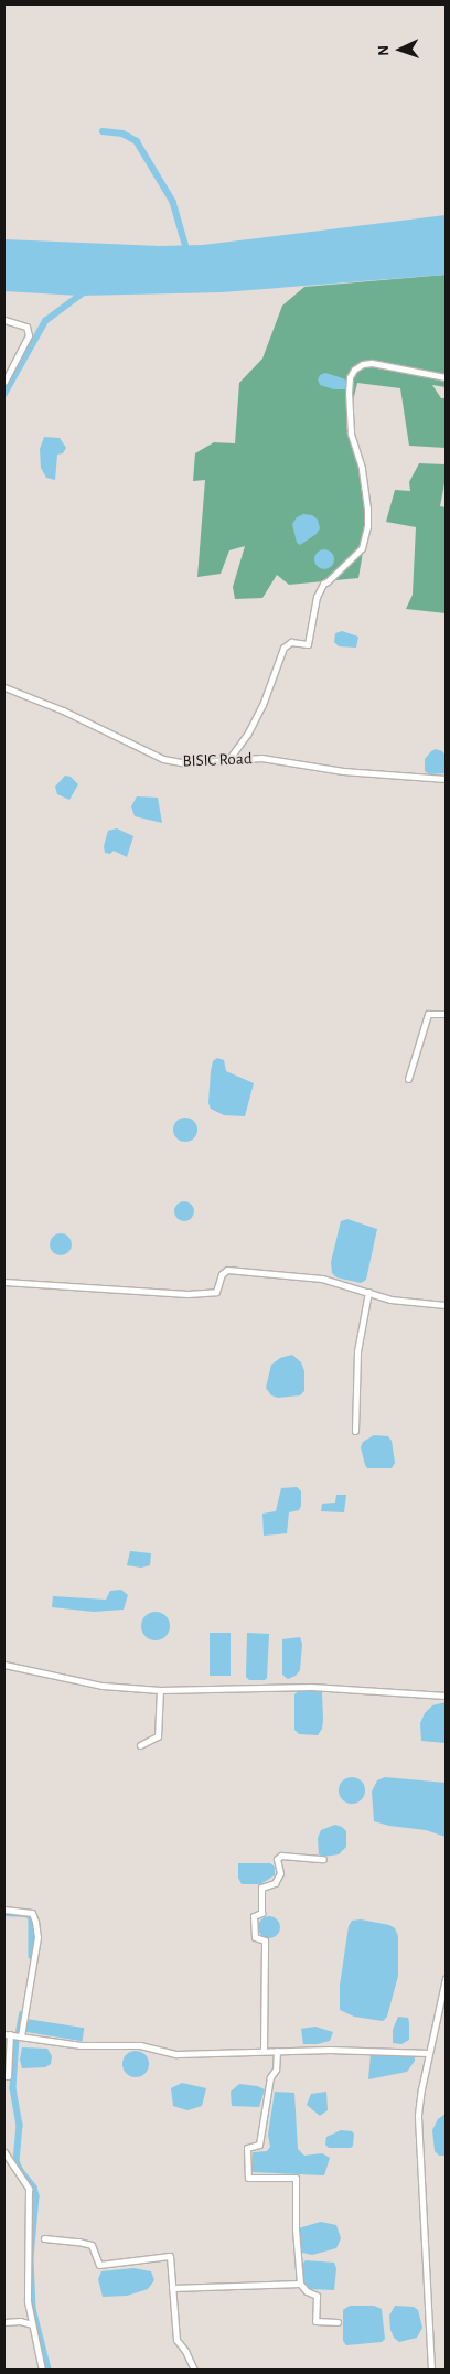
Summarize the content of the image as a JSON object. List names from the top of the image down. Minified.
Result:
{"streets":{"street":["BISIC Road"]},"north":"left"}
